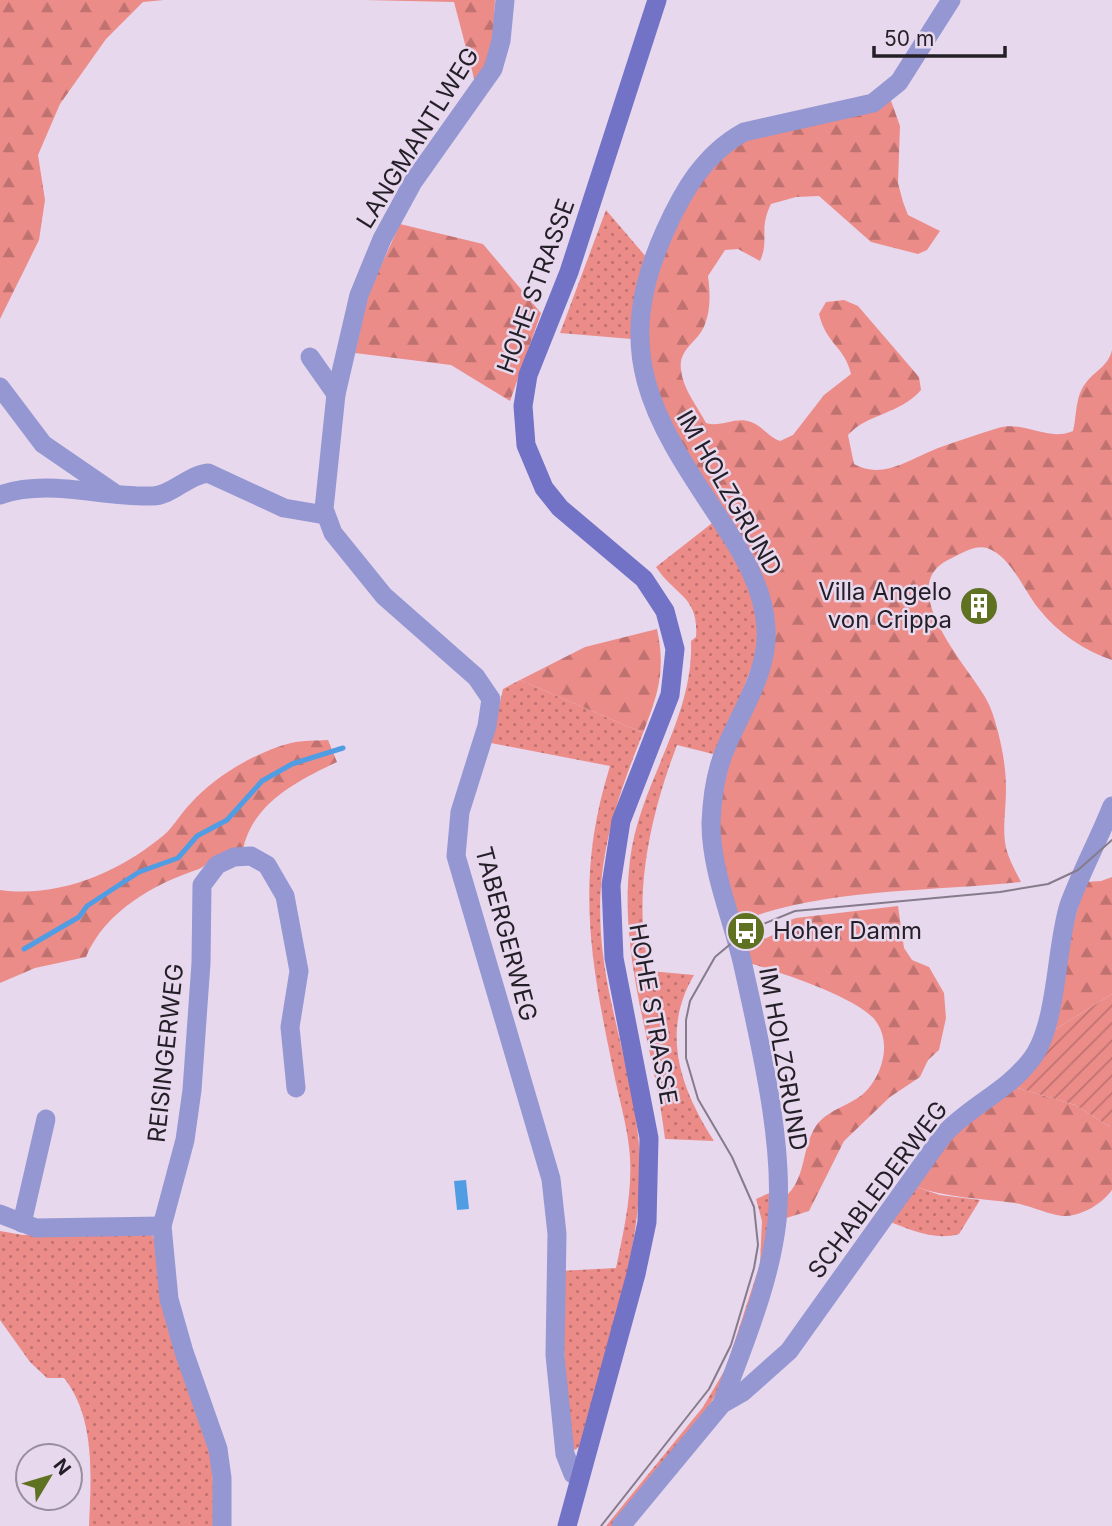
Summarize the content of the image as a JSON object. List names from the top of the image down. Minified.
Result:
{"streets":{"main road":["HOHE STRASSE"],"street":["LANGMANTLWEG","IM HOLZGRUND","TABERGERWEG","REISINGERWEG","SCHABLEDERWEG"]},"crossings":[["HOHE STRASSE","TABERGERWEG"],["IM HOLZGRUND","SCHABLEDERWEG"]],"places":{"building":["Villa Angelo von Crippa"],"bus stop":["Hoher Damm"]},"scale_bar":"50 m","north":"top right"}
